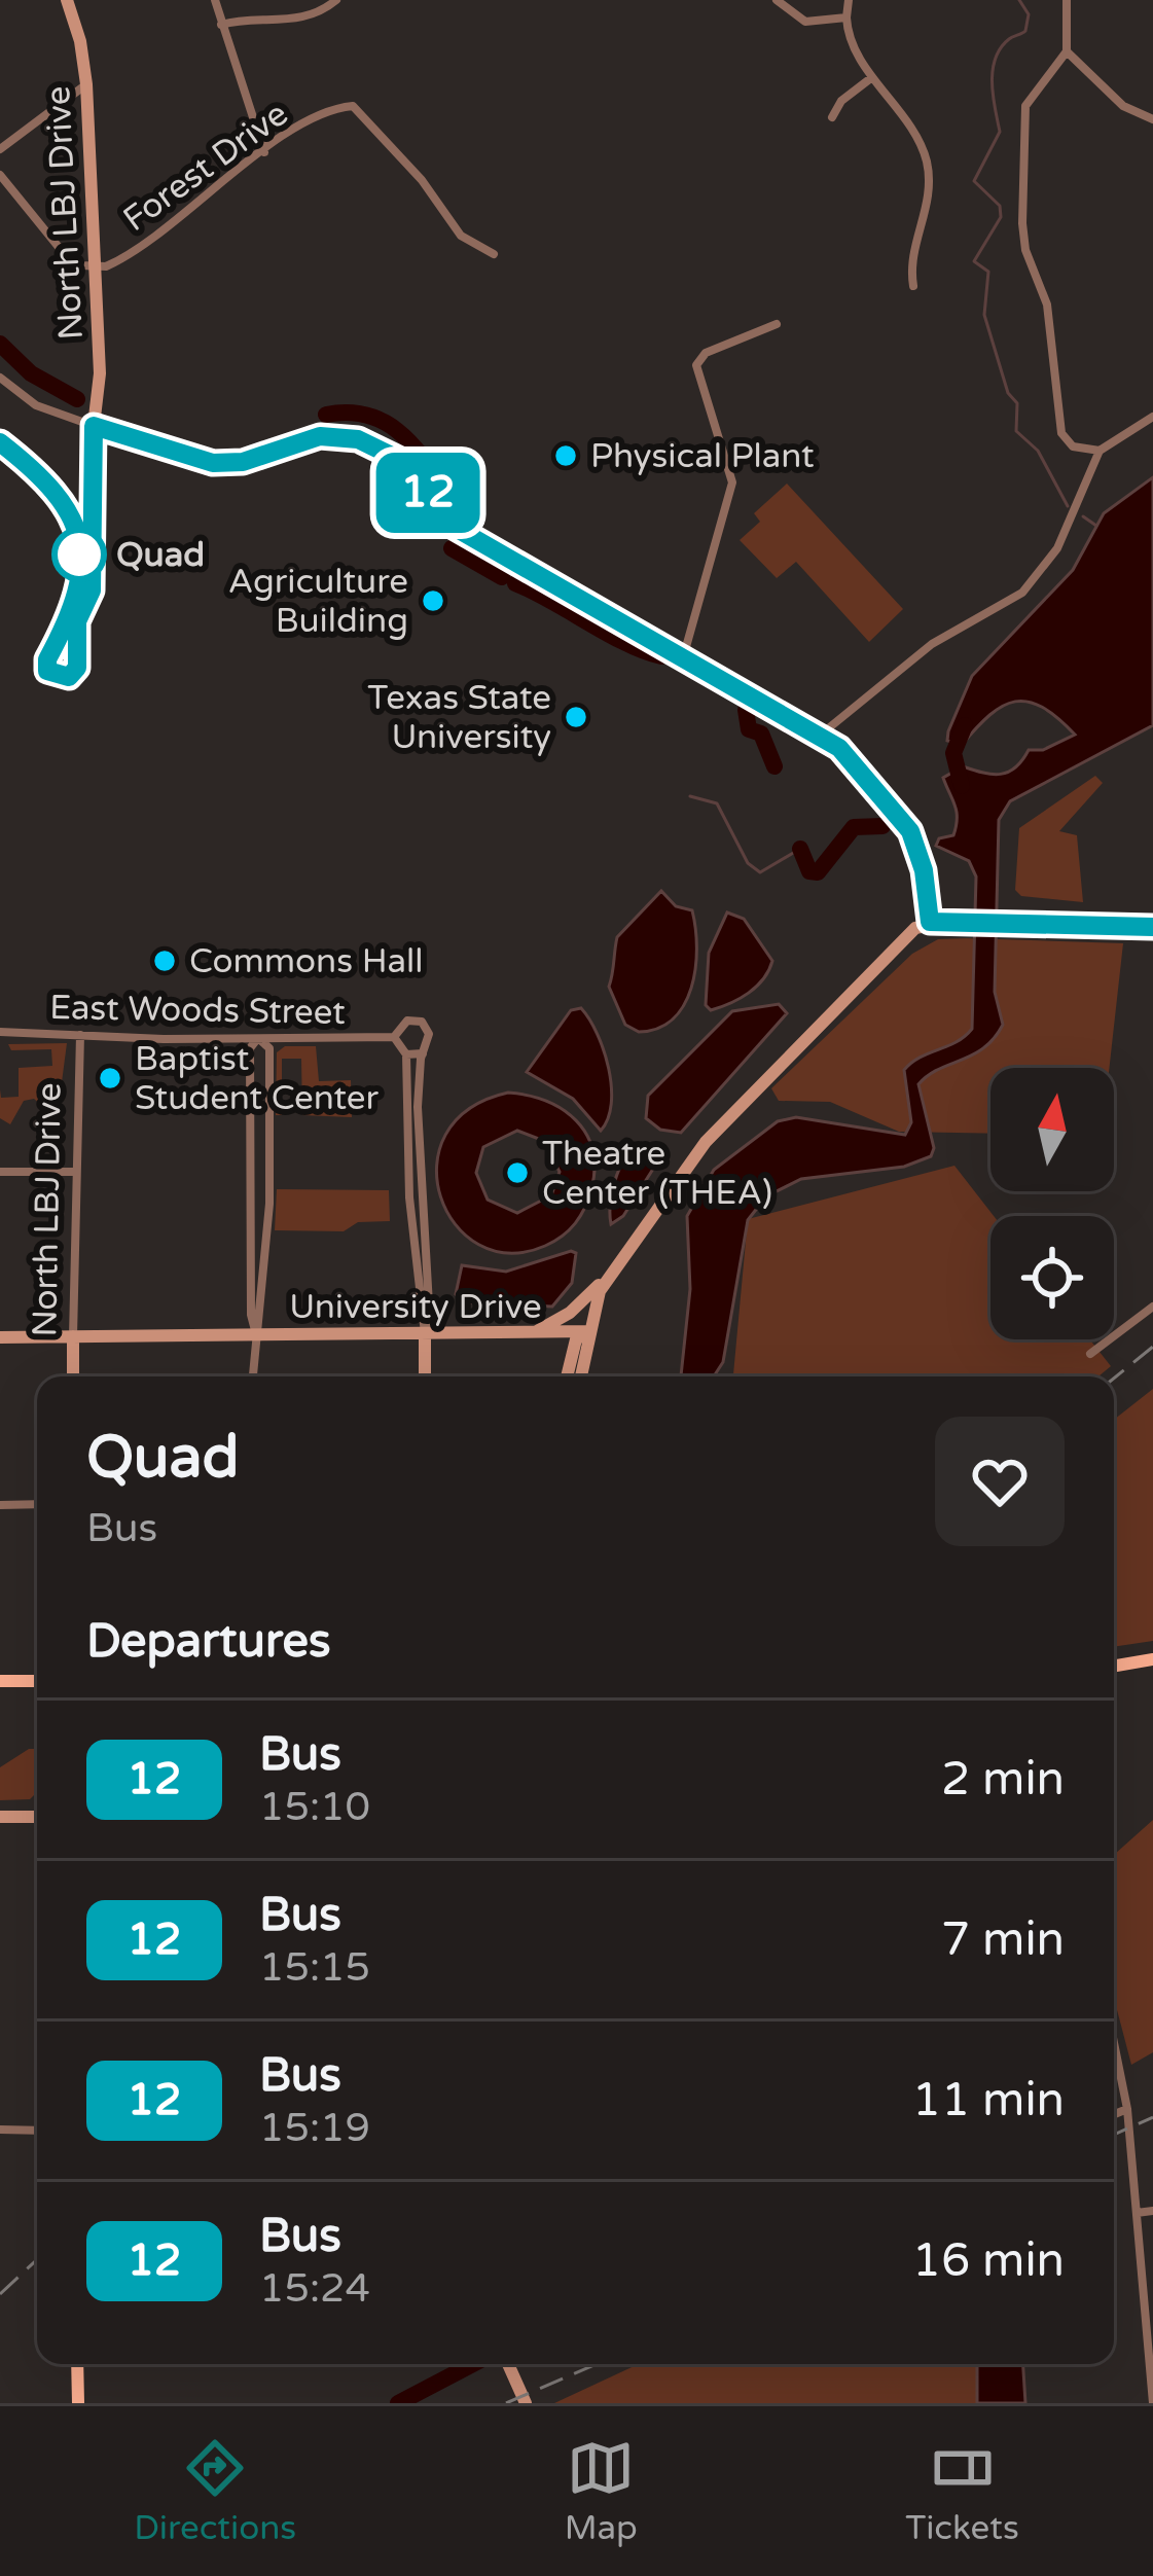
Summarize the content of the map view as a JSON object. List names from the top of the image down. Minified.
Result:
{"streets":{"street":["Forest Drive","North LBJ Drive","East Woods Street","University Drive"]},"crossings":[["Forest Drive","North LBJ Drive"],["North LBJ Drive","East Woods Street"],["North LBJ Drive","University Drive"]],"places":["Physical Plant","Quad","Agriculture Building","Texas State University","Commons Hall","Baptist Student Center","Theatre Center (THEA)"],"lines":["bus line 12"],"north":"top","page":{"on_map":"12","heading":[["Quad","Bus"],"Departures"],"list":[{"mark":"12","name":"Bus","note":"15:10","value":"2 min"},{"mark":"12","name":"Bus","note":"15:15","value":"7 min"},{"mark":"12","name":"Bus","note":"15:19","value":"11 min"},{"mark":"12","name":"Bus","note":"15:24","value":"16 min"}],"tabs":["Directions","Map","Tickets"]}}
